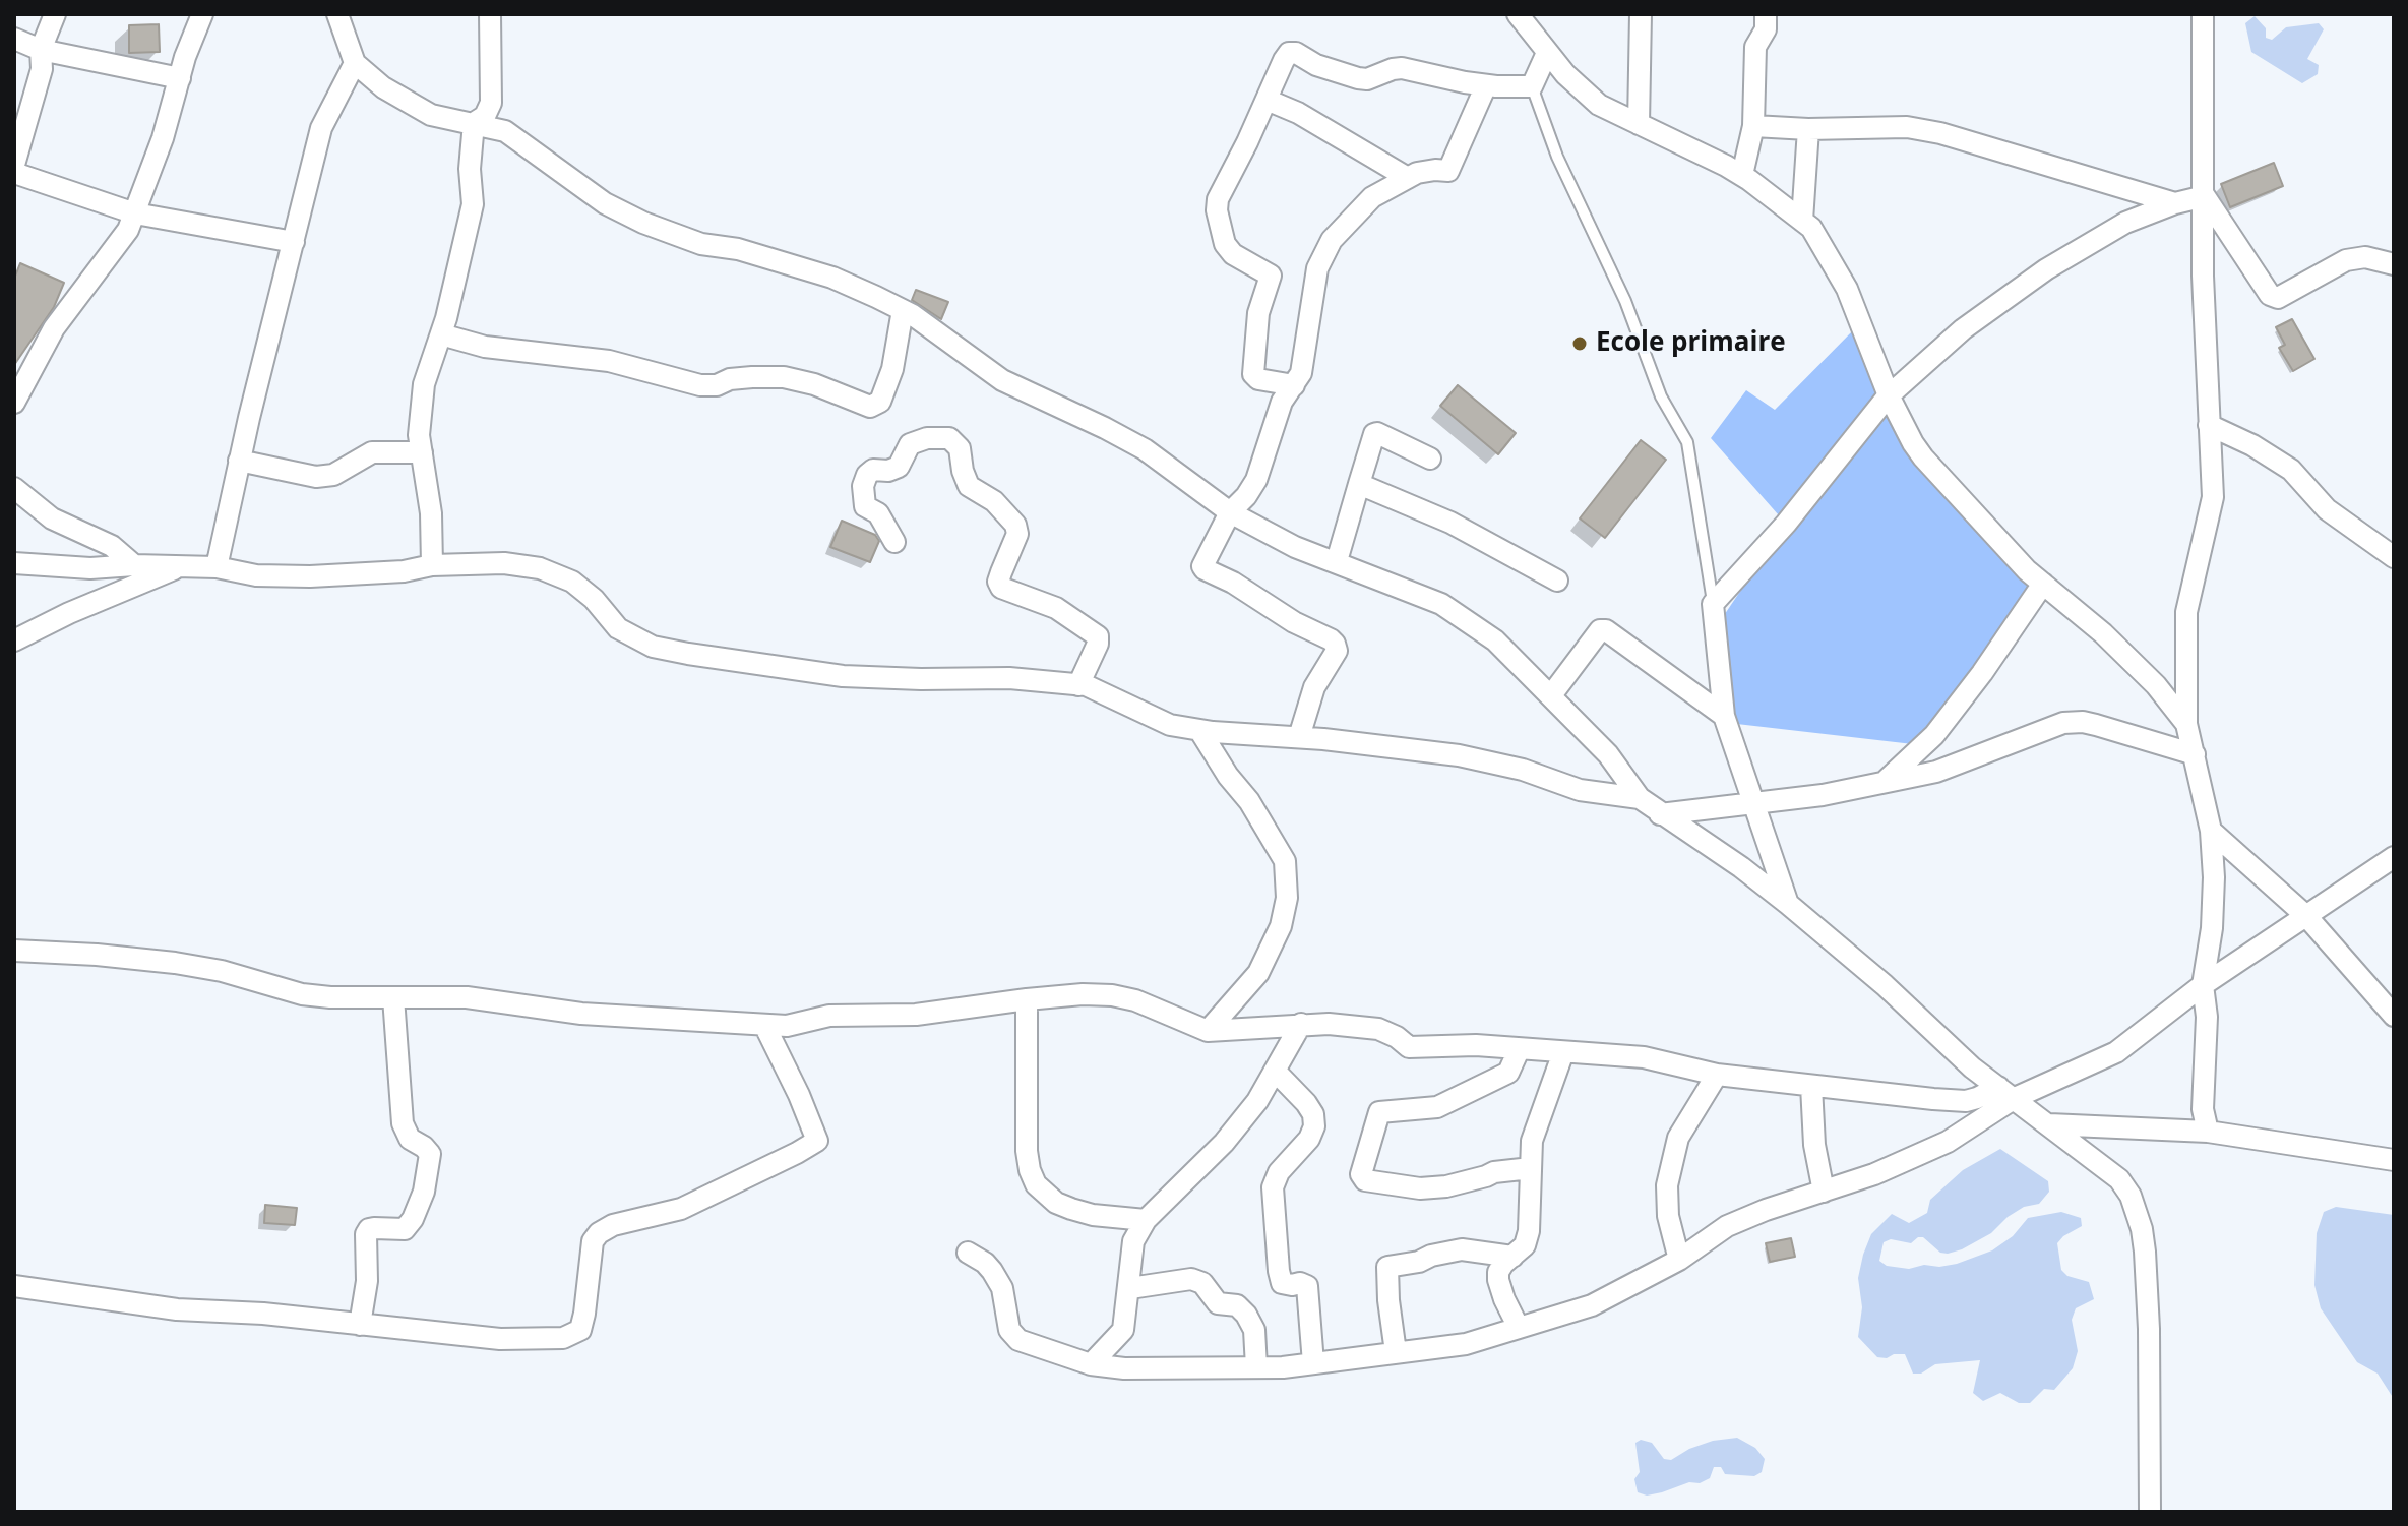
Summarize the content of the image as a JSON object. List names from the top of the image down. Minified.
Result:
{"places":["Ecole primaire"]}
